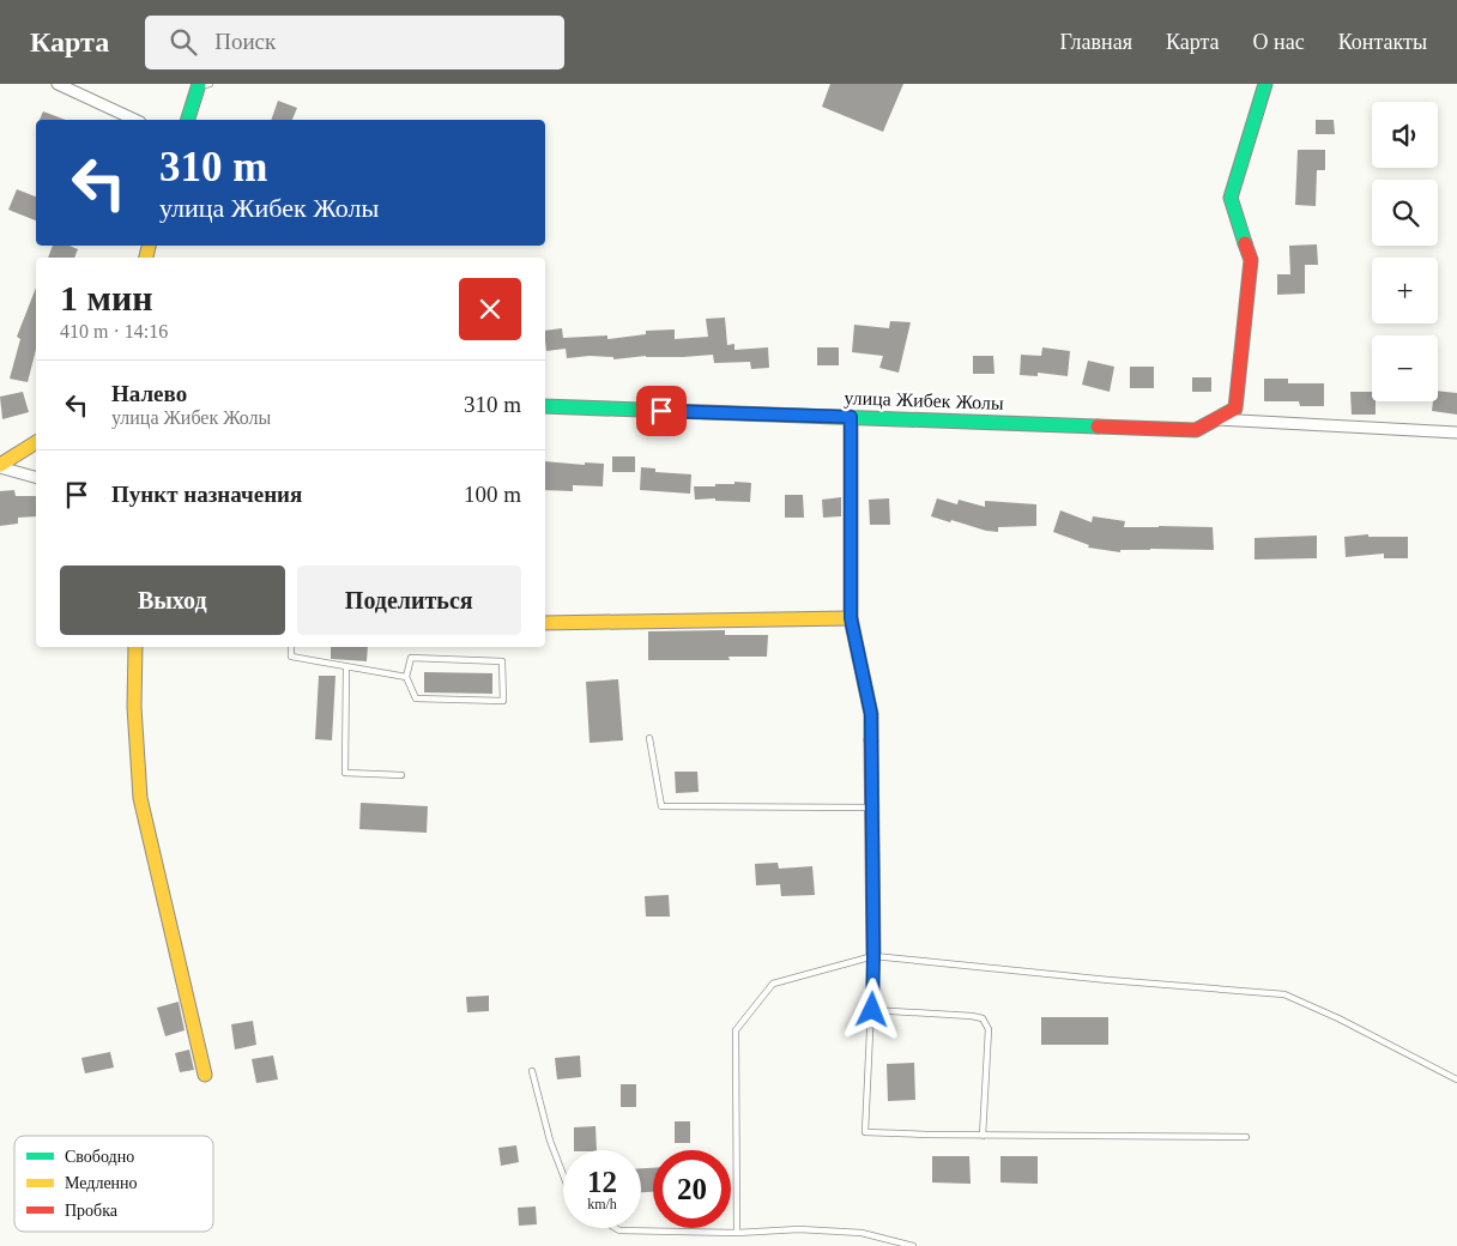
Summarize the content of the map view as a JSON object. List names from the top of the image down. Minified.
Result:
{"streets":{"street":["улица Жибек Жолы"]},"legend":["Свободно","Медленно","Пробка"],"page":{"header":"Карта","search":"Поиск","nav":["Главная","Карта","О нас","Контакты"],"map_buttons":["+","−"],"turn":["310 m","улица Жибек Жолы"],"heading":["1 мин","410 m · 14:16"],"list":[{"name":"Налево","note":"улица Жибек Жолы","value":"310 m"},{"name":"Пункт назначения","value":"100 m"}],"buttons":["Выход","Поделиться"],"speed":"12 km/h","limit":"20"}}
